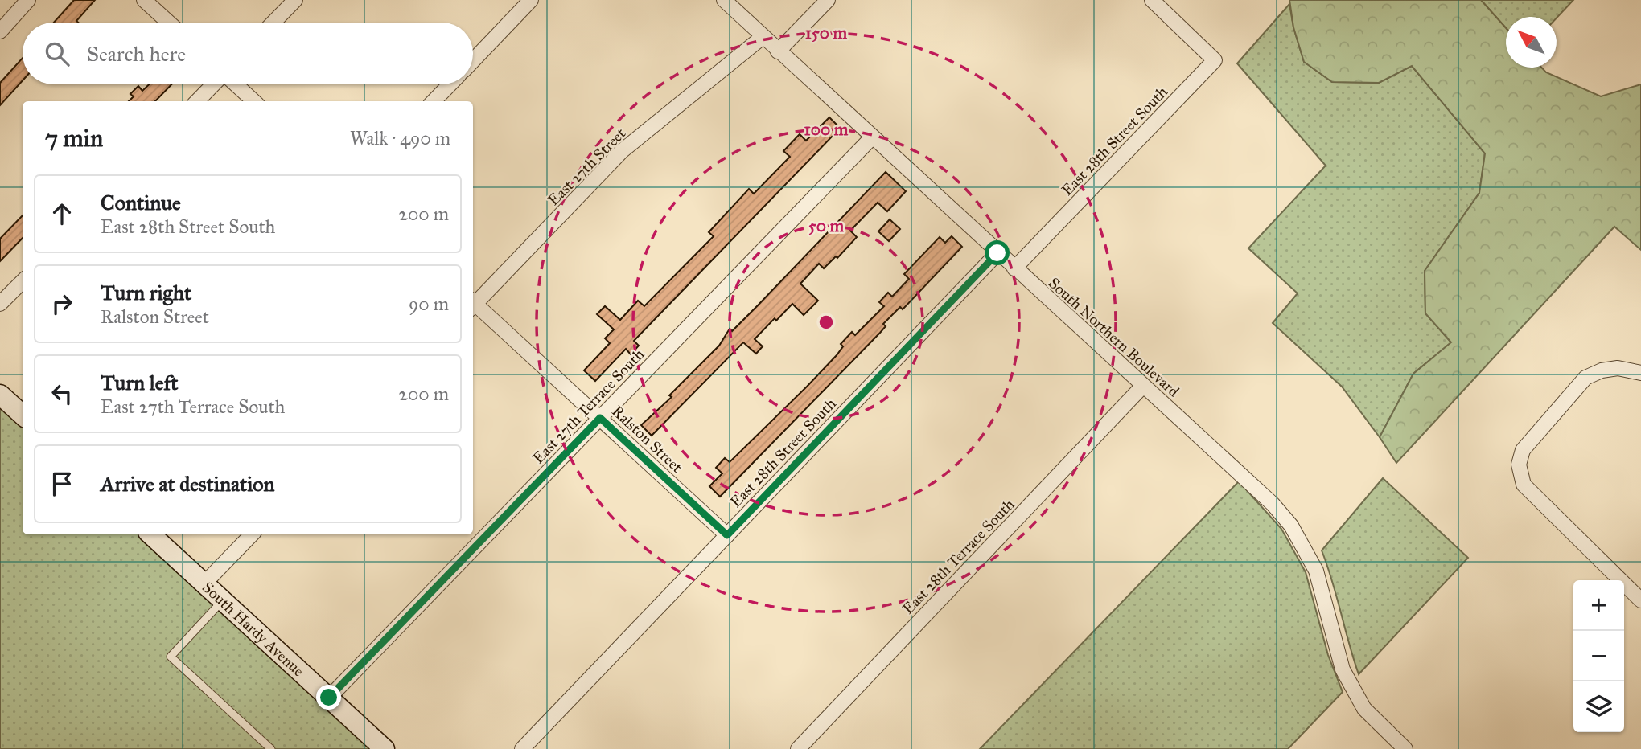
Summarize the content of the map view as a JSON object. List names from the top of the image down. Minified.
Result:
{"streets":{"street":["East 28th Street South","East 27th Street","South Northern Boulevard","East 27th Terrace South","Ralston Street","East 28th Terrace South","South Hardy Avenue"]},"crossings":[["East 28th Street South","South Northern Boulevard"],["East 28th Street South","Ralston Street"],["East 27th Street","South Northern Boulevard"],["South Northern Boulevard","East 27th Terrace South"],["South Northern Boulevard","East 28th Terrace South"],["East 27th Terrace South","Ralston Street"],["East 27th Terrace South","South Hardy Avenue"]],"north":"top left","page":{"search":"Search here","heading":["7 min","Walk · 490 m"],"list":[["Continue","East 28th Street South","200 m"],["Turn right","Ralston Street","90 m"],["Turn left","East 27th Terrace South","200 m"],"Arrive at destination"],"map_buttons":["+","−"]},"rings":["150 m","100 m","50 m"]}
